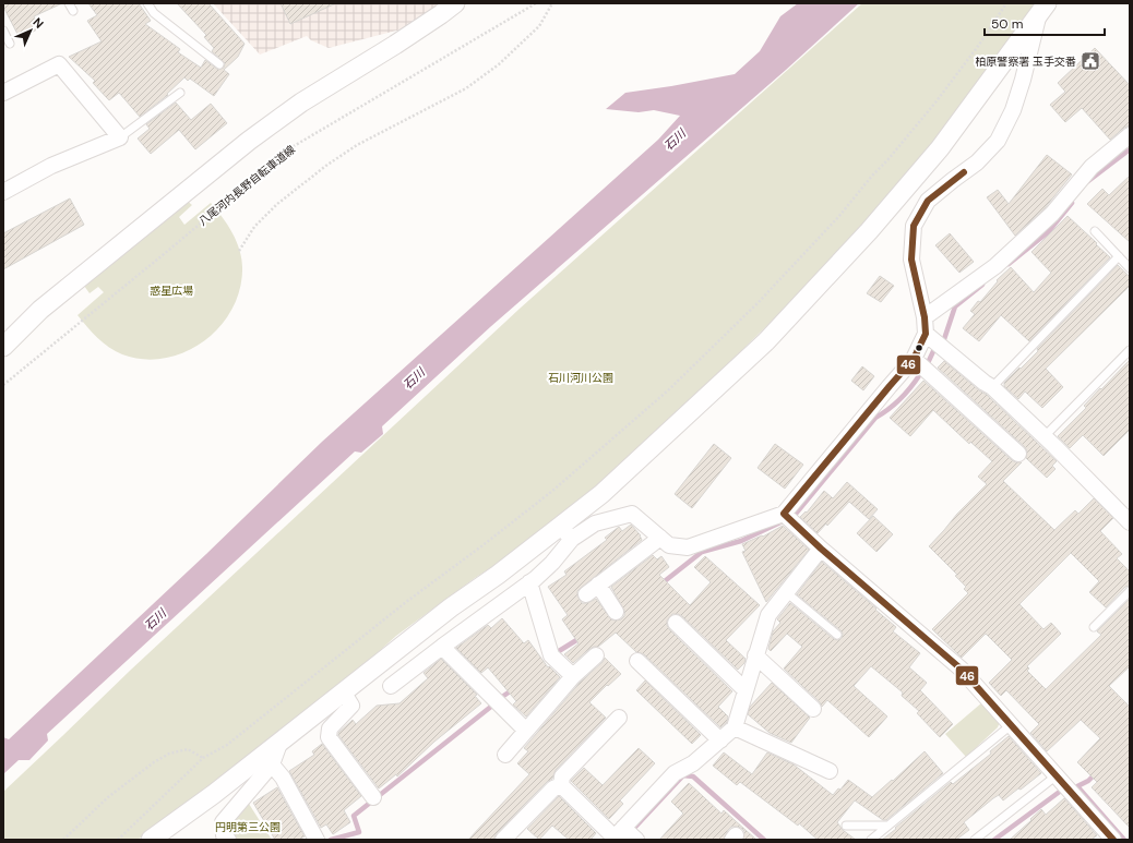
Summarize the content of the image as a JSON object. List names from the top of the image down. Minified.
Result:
{"streets":{"path":["八尾河内長野自転車道線"]},"water":["石川"],"parks":["惑星広場","石川河川公園","円明第三公園"],"places":{"public building":["柏原警察署 玉手交番"]},"lines":["transit line 46"],"scale_bar":"50 m","north":"top right"}
